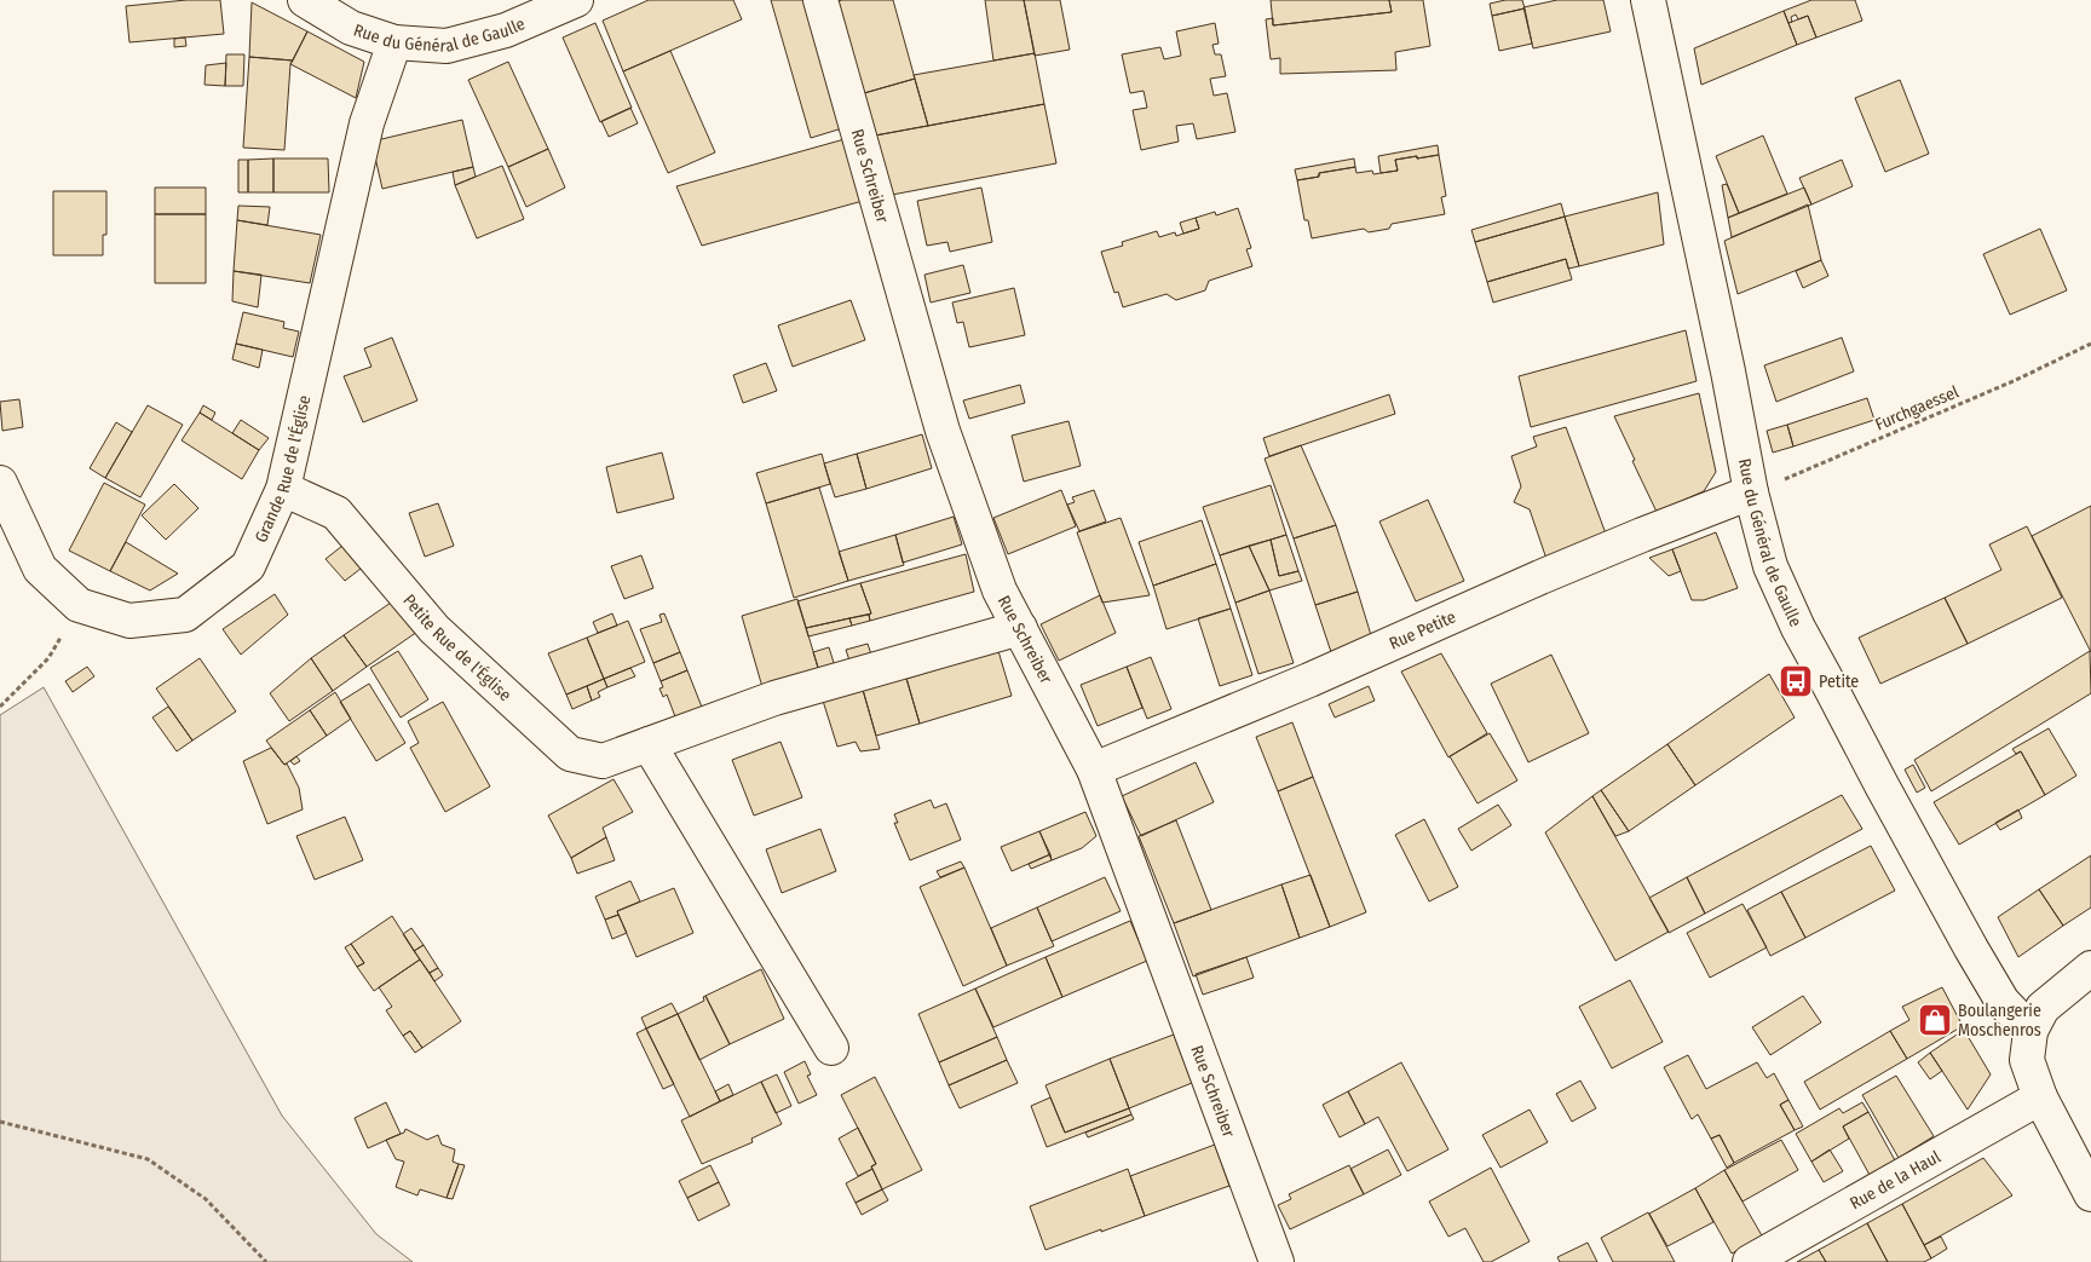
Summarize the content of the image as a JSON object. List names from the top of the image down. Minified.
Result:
{"streets":{"street":["Rue du Général de Gaulle","Rue Schreiber","Grande Rue de l'Église","Rue Petite","Petite Rue de l'Église","Rue de la Haul"],"path":["Furchgaessel"]},"crossings":[["Rue du Général de Gaulle","Furchgaessel"],["Rue du Général de Gaulle","Grande Rue de l'Église"],["Rue du Général de Gaulle","Rue Petite"],["Rue Schreiber","Rue Petite"],["Rue Schreiber","Petite Rue de l'Église"],["Furchgaessel","Rue Petite"],["Grande Rue de l'Église","Petite Rue de l'Église"]],"places":{"bus stop":["Petite"],"shop":["Boulangerie Moschenros"]}}
